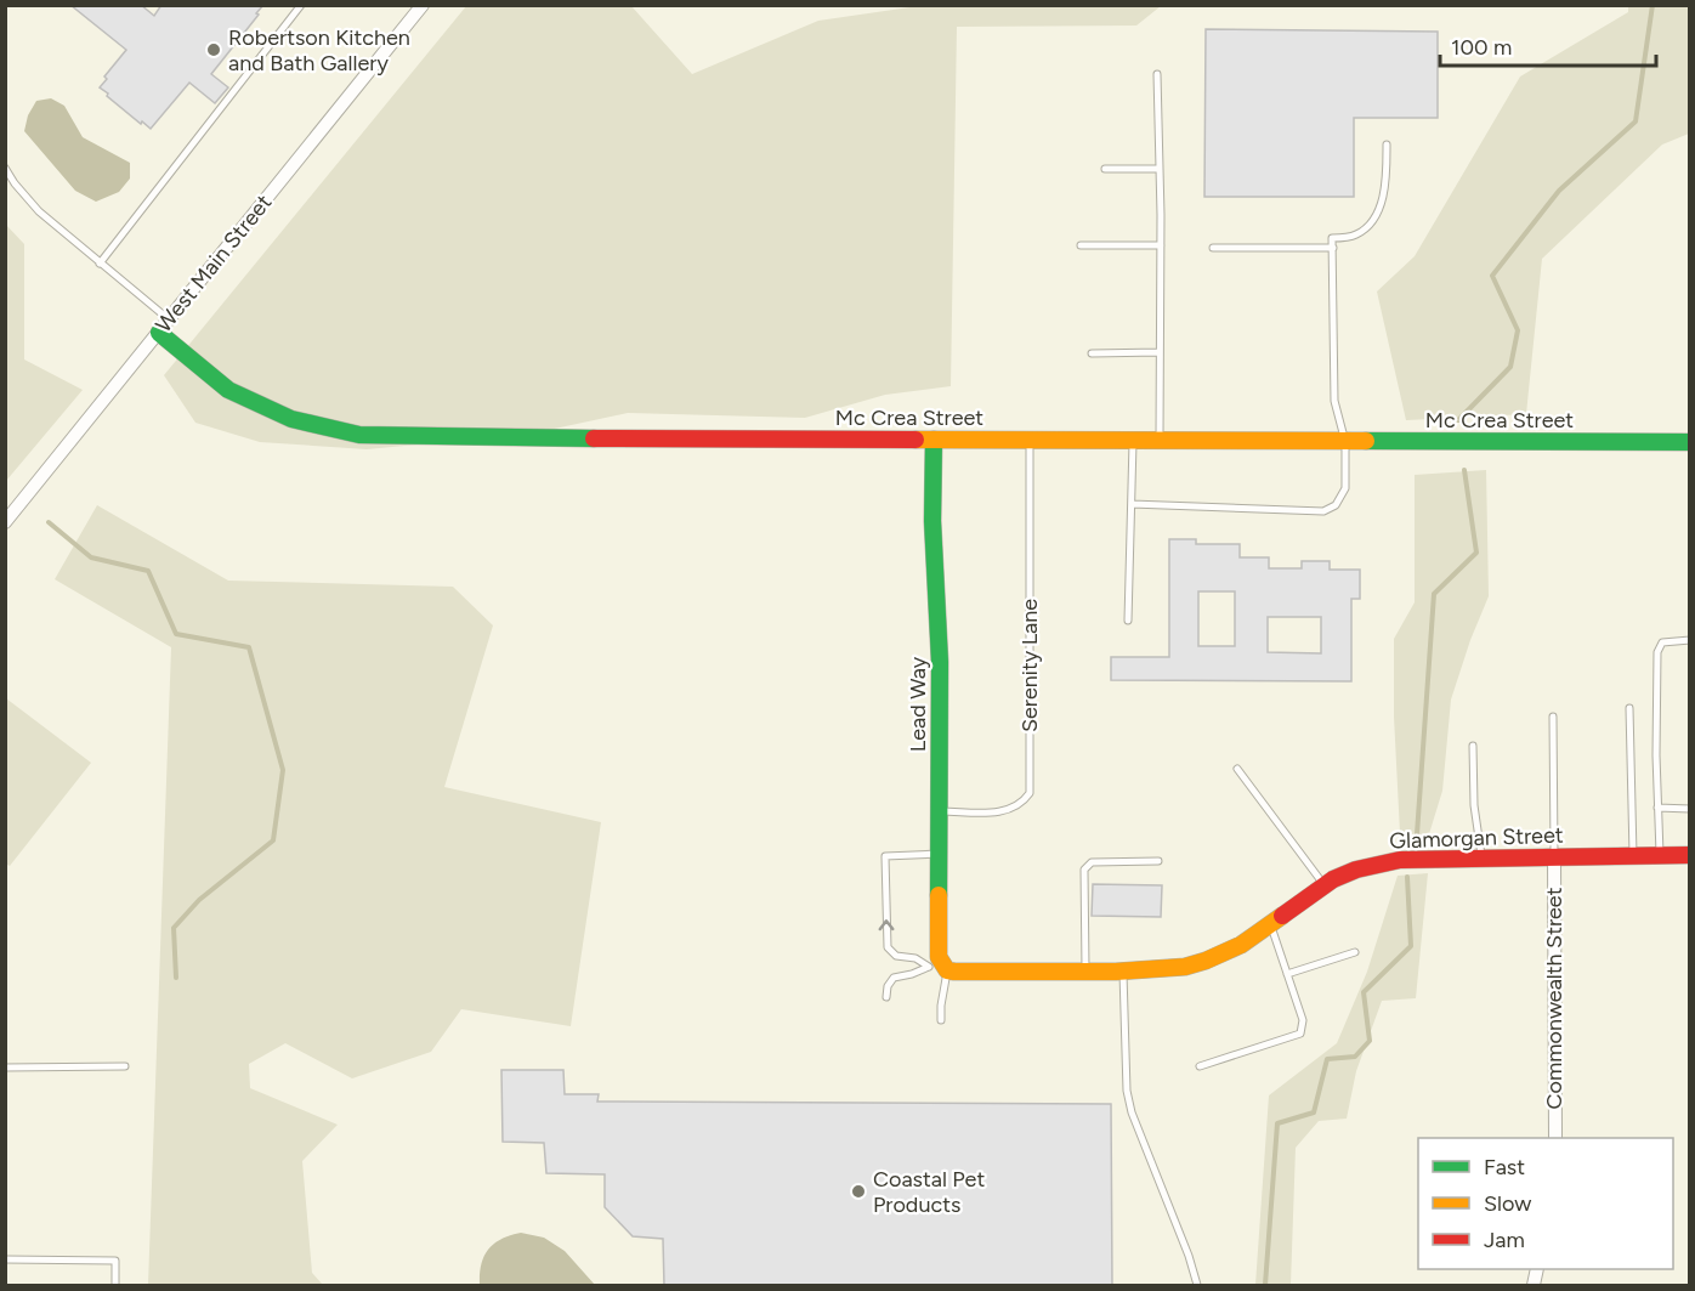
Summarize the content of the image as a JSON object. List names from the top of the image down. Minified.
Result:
{"streets":{"street":["West Main Street","Mc Crea Street","Lead Way","Glamorgan Street","Commonwealth Street"],"lane":["Serenity Lane"]},"crossings":[["West Main Street","Mc Crea Street"],["Mc Crea Street","Serenity Lane"],["Mc Crea Street","Lead Way"],["Serenity Lane","Lead Way"],["Lead Way","Glamorgan Street"],["Glamorgan Street","Commonwealth Street"]],"places":["Robertson Kitchen and Bath Gallery","Coastal Pet Products"],"legend":["Fast","Slow","Jam"],"scale_bar":"100 m"}
